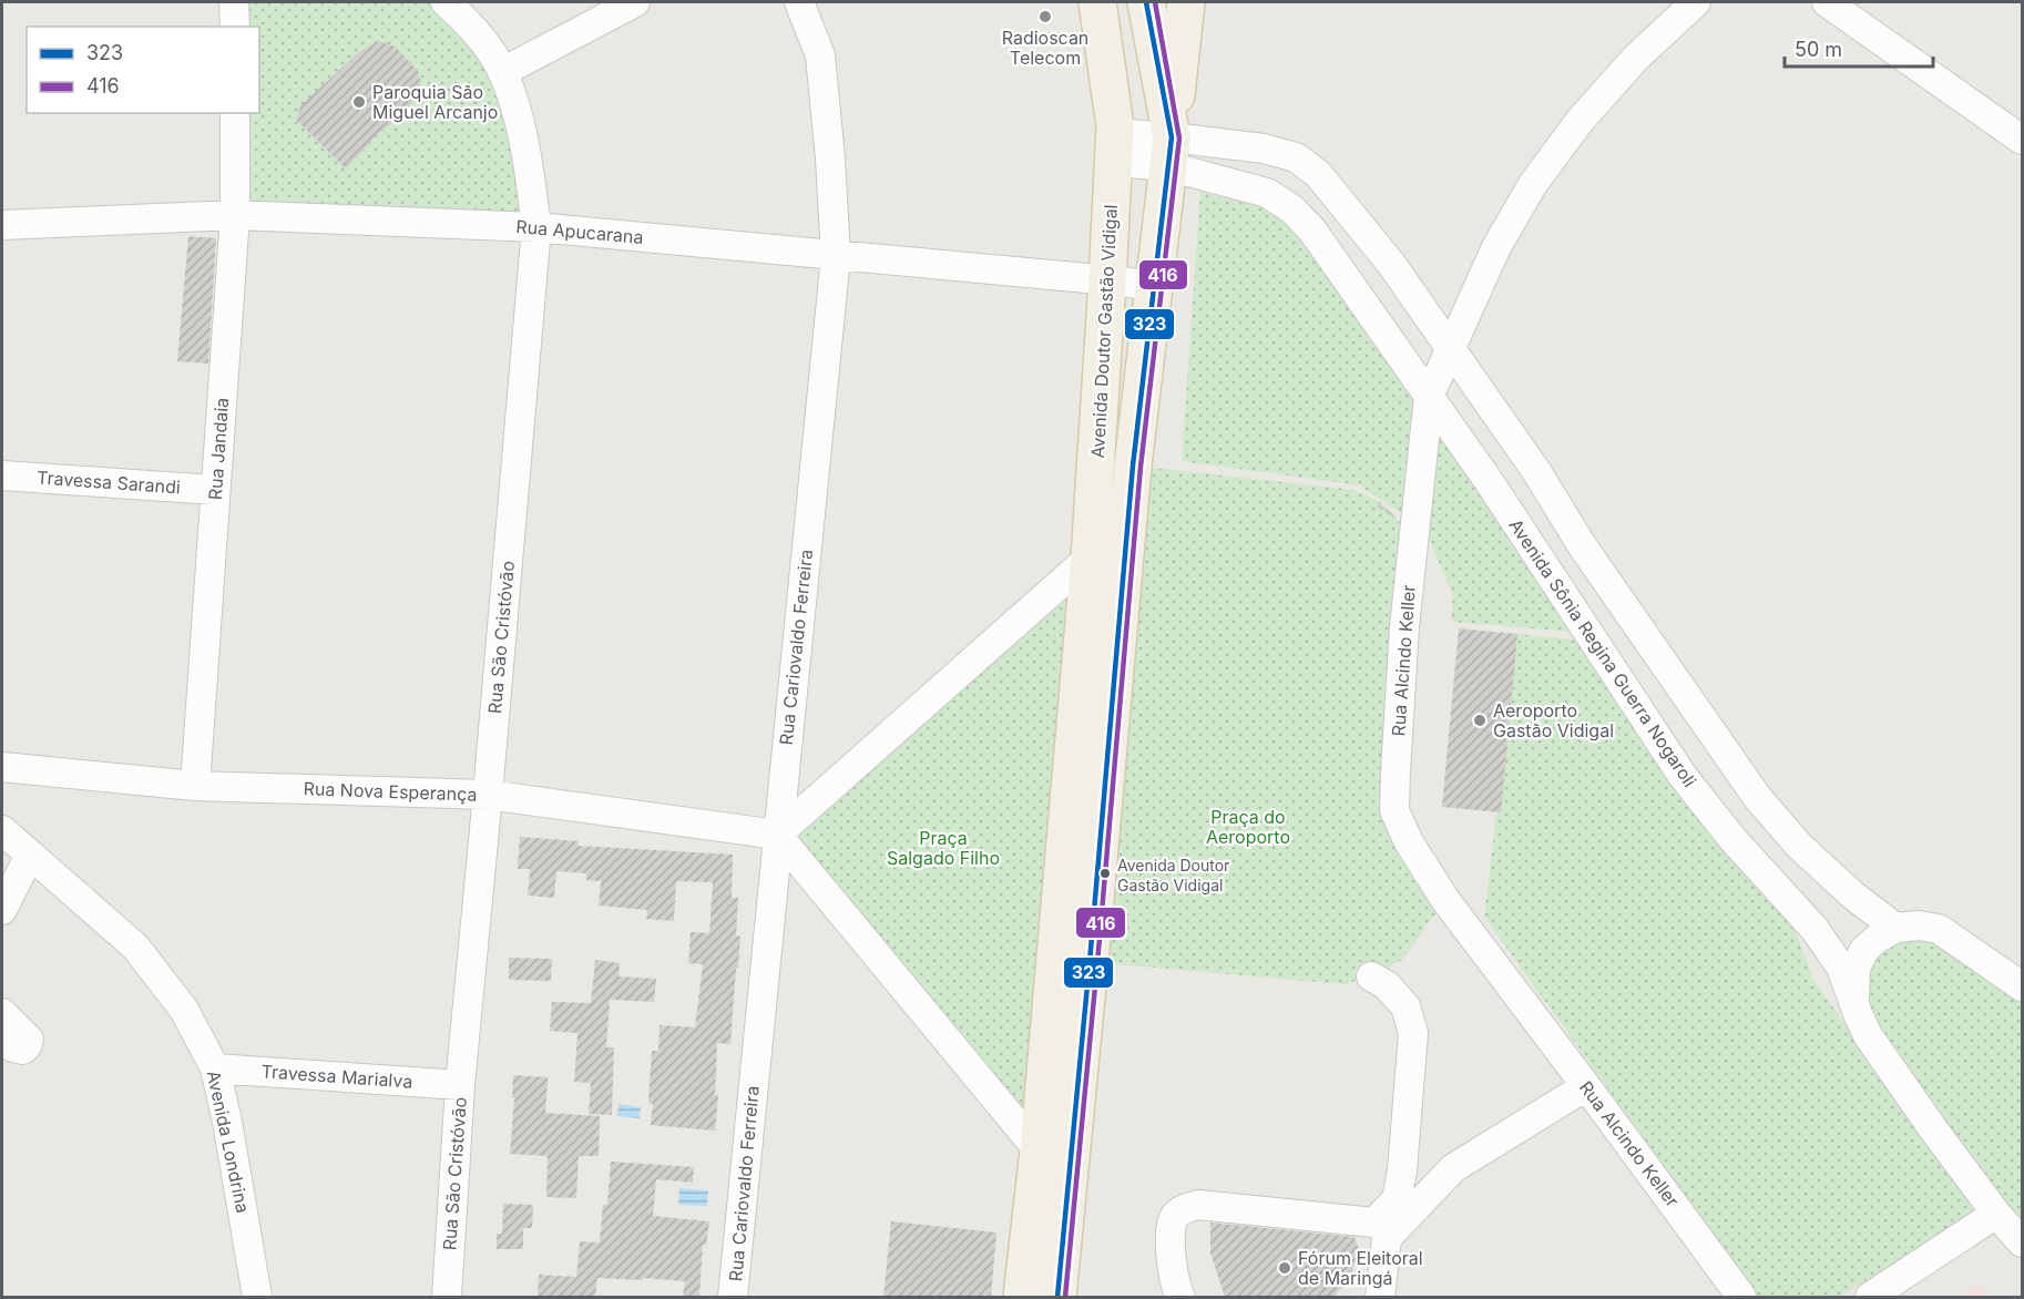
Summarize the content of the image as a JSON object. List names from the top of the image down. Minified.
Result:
{"streets":{"main road":["Avenida Doutor Gastão Vidigal"],"street":["Rua Apucarana","Rua Jandaia","Travessa Sarandi","Rua São Cristóvão","Rua Cariovaldo Ferreira","Avenida Sônia Regina Guerra Nogaroli","Rua Alcindo Keller","Rua Nova Esperança","Travessa Marialva","Avenida Londrina"]},"crossings":[["Rua Apucarana","Avenida Doutor Gastão Vidigal"],["Rua Apucarana","Rua Jandaia"],["Rua Apucarana","Rua São Cristóvão"],["Rua Apucarana","Rua Cariovaldo Ferreira"],["Avenida Doutor Gastão Vidigal","Avenida Sônia Regina Guerra Nogaroli"],["Rua Jandaia","Travessa Sarandi"],["Rua Jandaia","Rua Nova Esperança"],["Rua São Cristóvão","Rua Nova Esperança"],["Rua São Cristóvão","Travessa Marialva"],["Rua Cariovaldo Ferreira","Rua Nova Esperança"],["Avenida Sônia Regina Guerra Nogaroli","Rua Alcindo Keller"],["Travessa Marialva","Avenida Londrina"]],"parks":["Praça do Aeroporto","Praça Salgado Filho"],"places":["Radioscan Telecom","Paroquia São Miguel Arcanjo","Aeroporto Gastão Vidigal","Avenida Doutor Gastão Vidigal","Fórum Eleitoral de Maringá"],"lines":["transit line 323","transit line 416"],"legend":["323","416"],"scale_bar":"50 m"}
